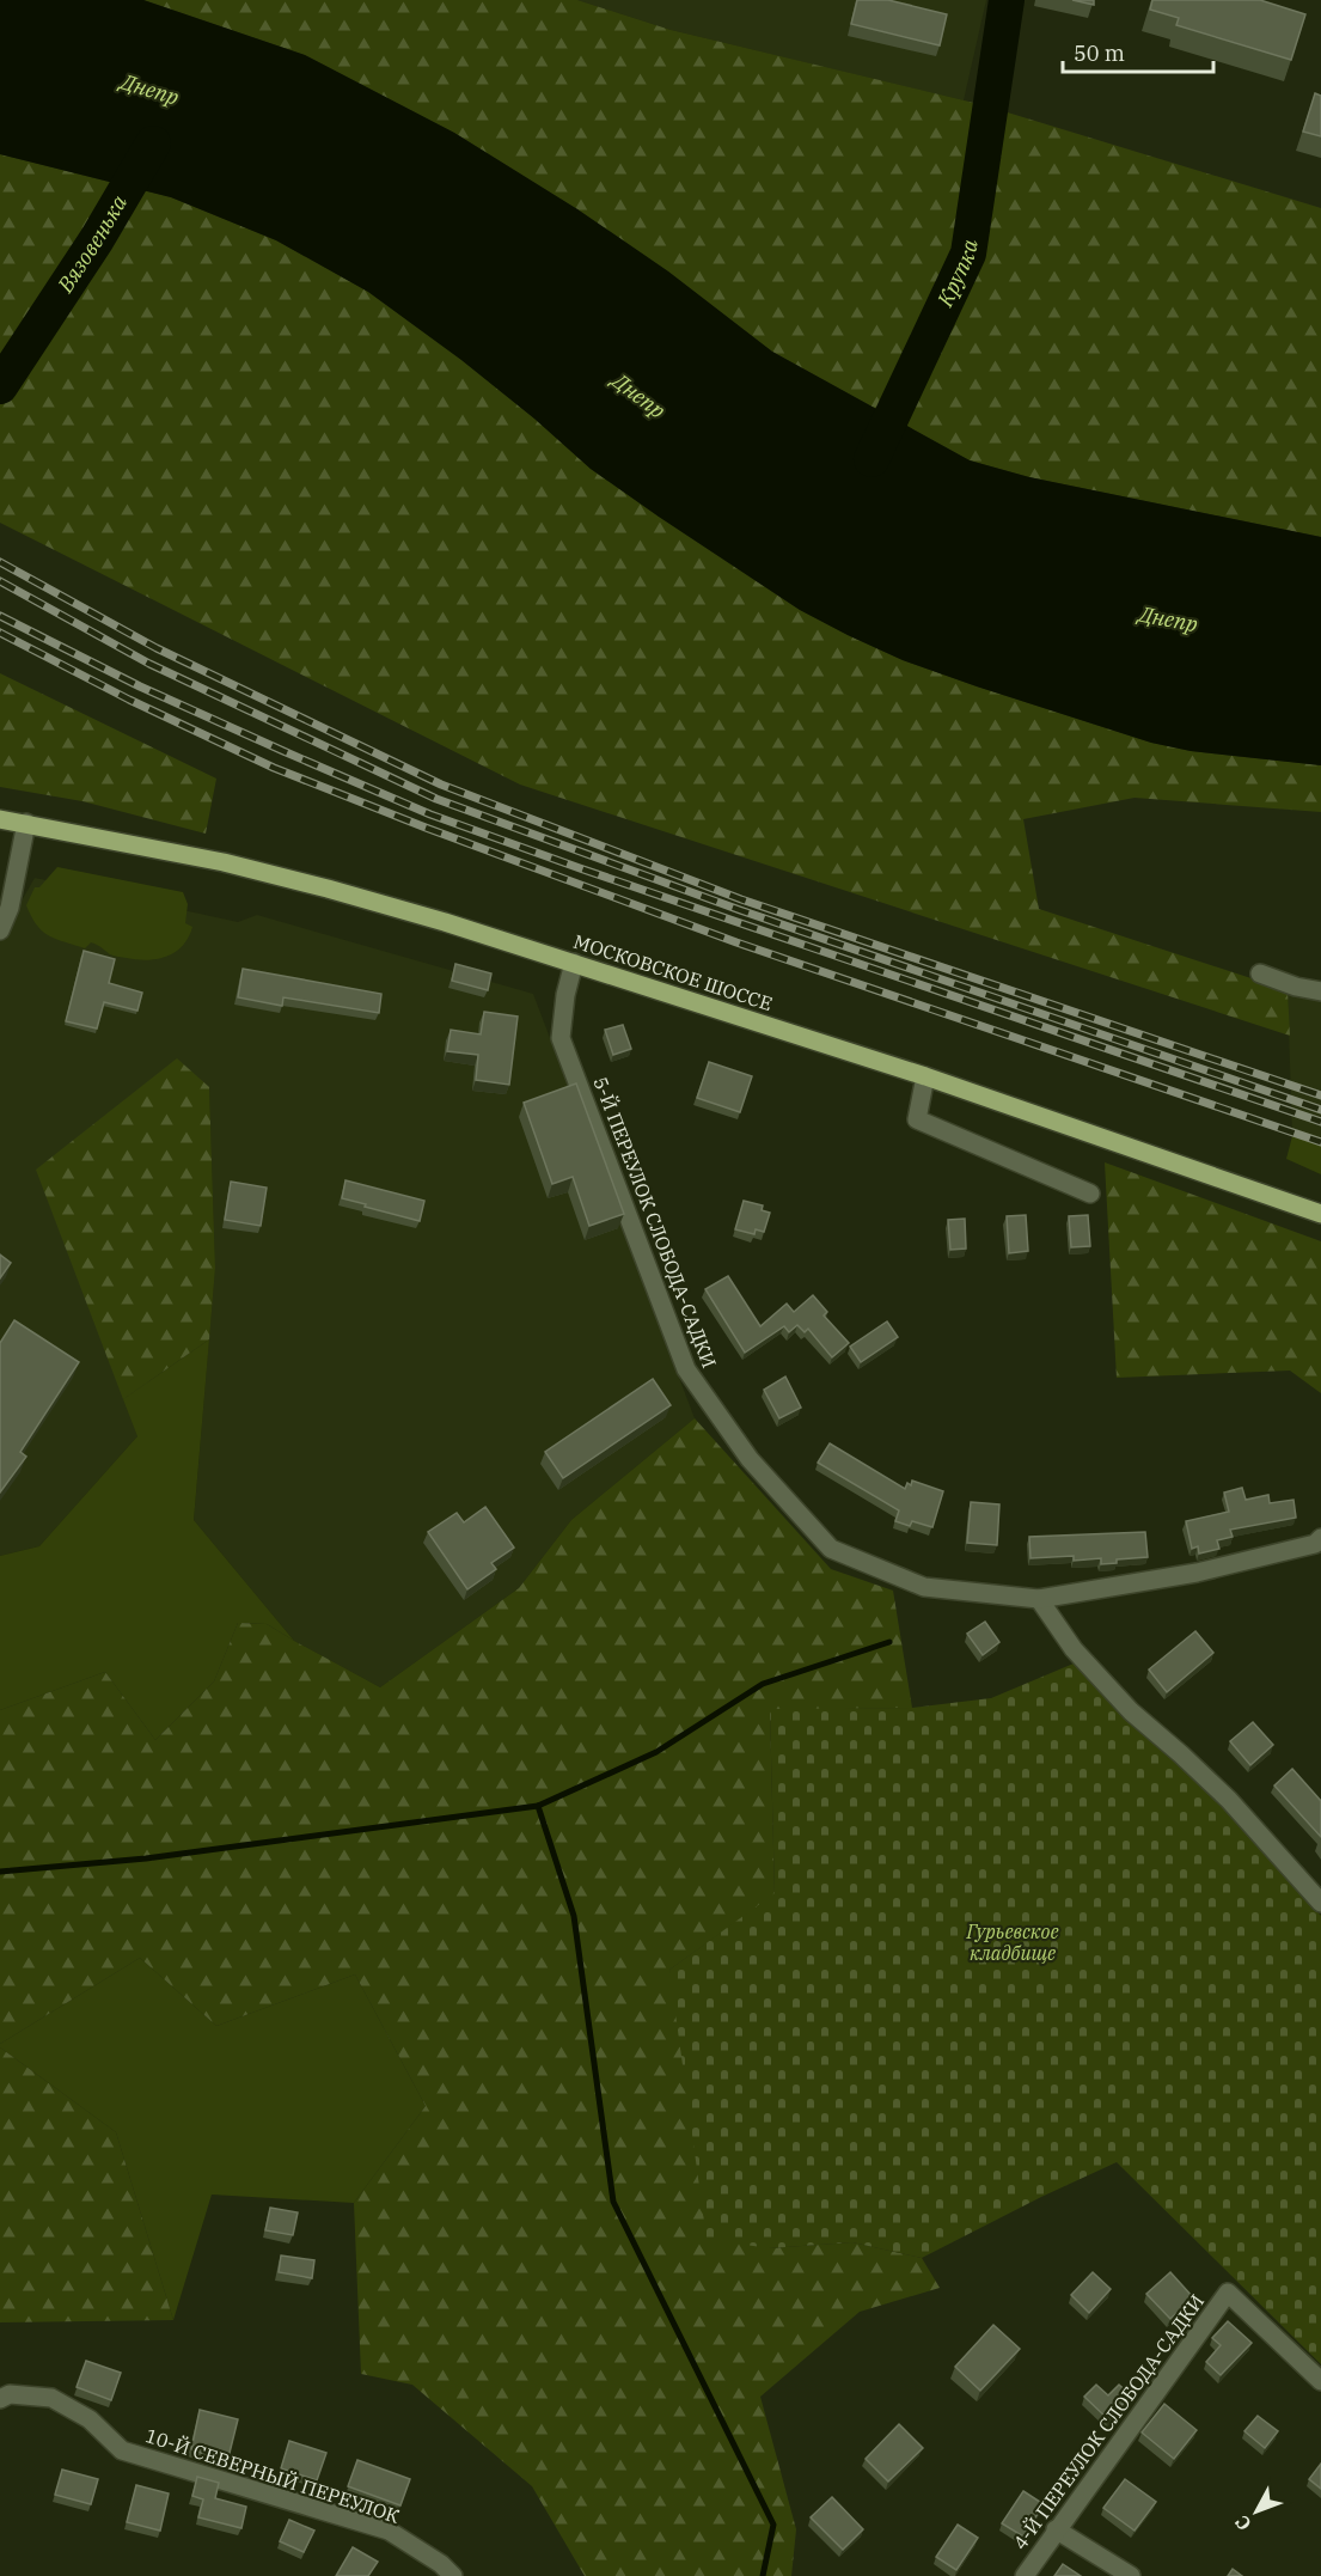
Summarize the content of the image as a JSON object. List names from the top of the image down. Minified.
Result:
{"streets":{"main road":["МОСКОВСКОЕ ШОССЕ"],"street":["5-Й ПЕРЕУЛОК СЛОБОДА-САДКИ","4-Й ПЕРЕУЛОК СЛОБОДА-САДКИ","10-Й СЕВЕРНЫЙ ПЕРЕУЛОК"]},"crossings":[["МОСКОВСКОЕ ШОССЕ","5-Й ПЕРЕУЛОК СЛОБОДА-САДКИ"]],"water":["Днепр","Вязовенька","Крупка"],"parks":["Гурьевское кладбище"],"scale_bar":"50 m","north":"bottom left"}
